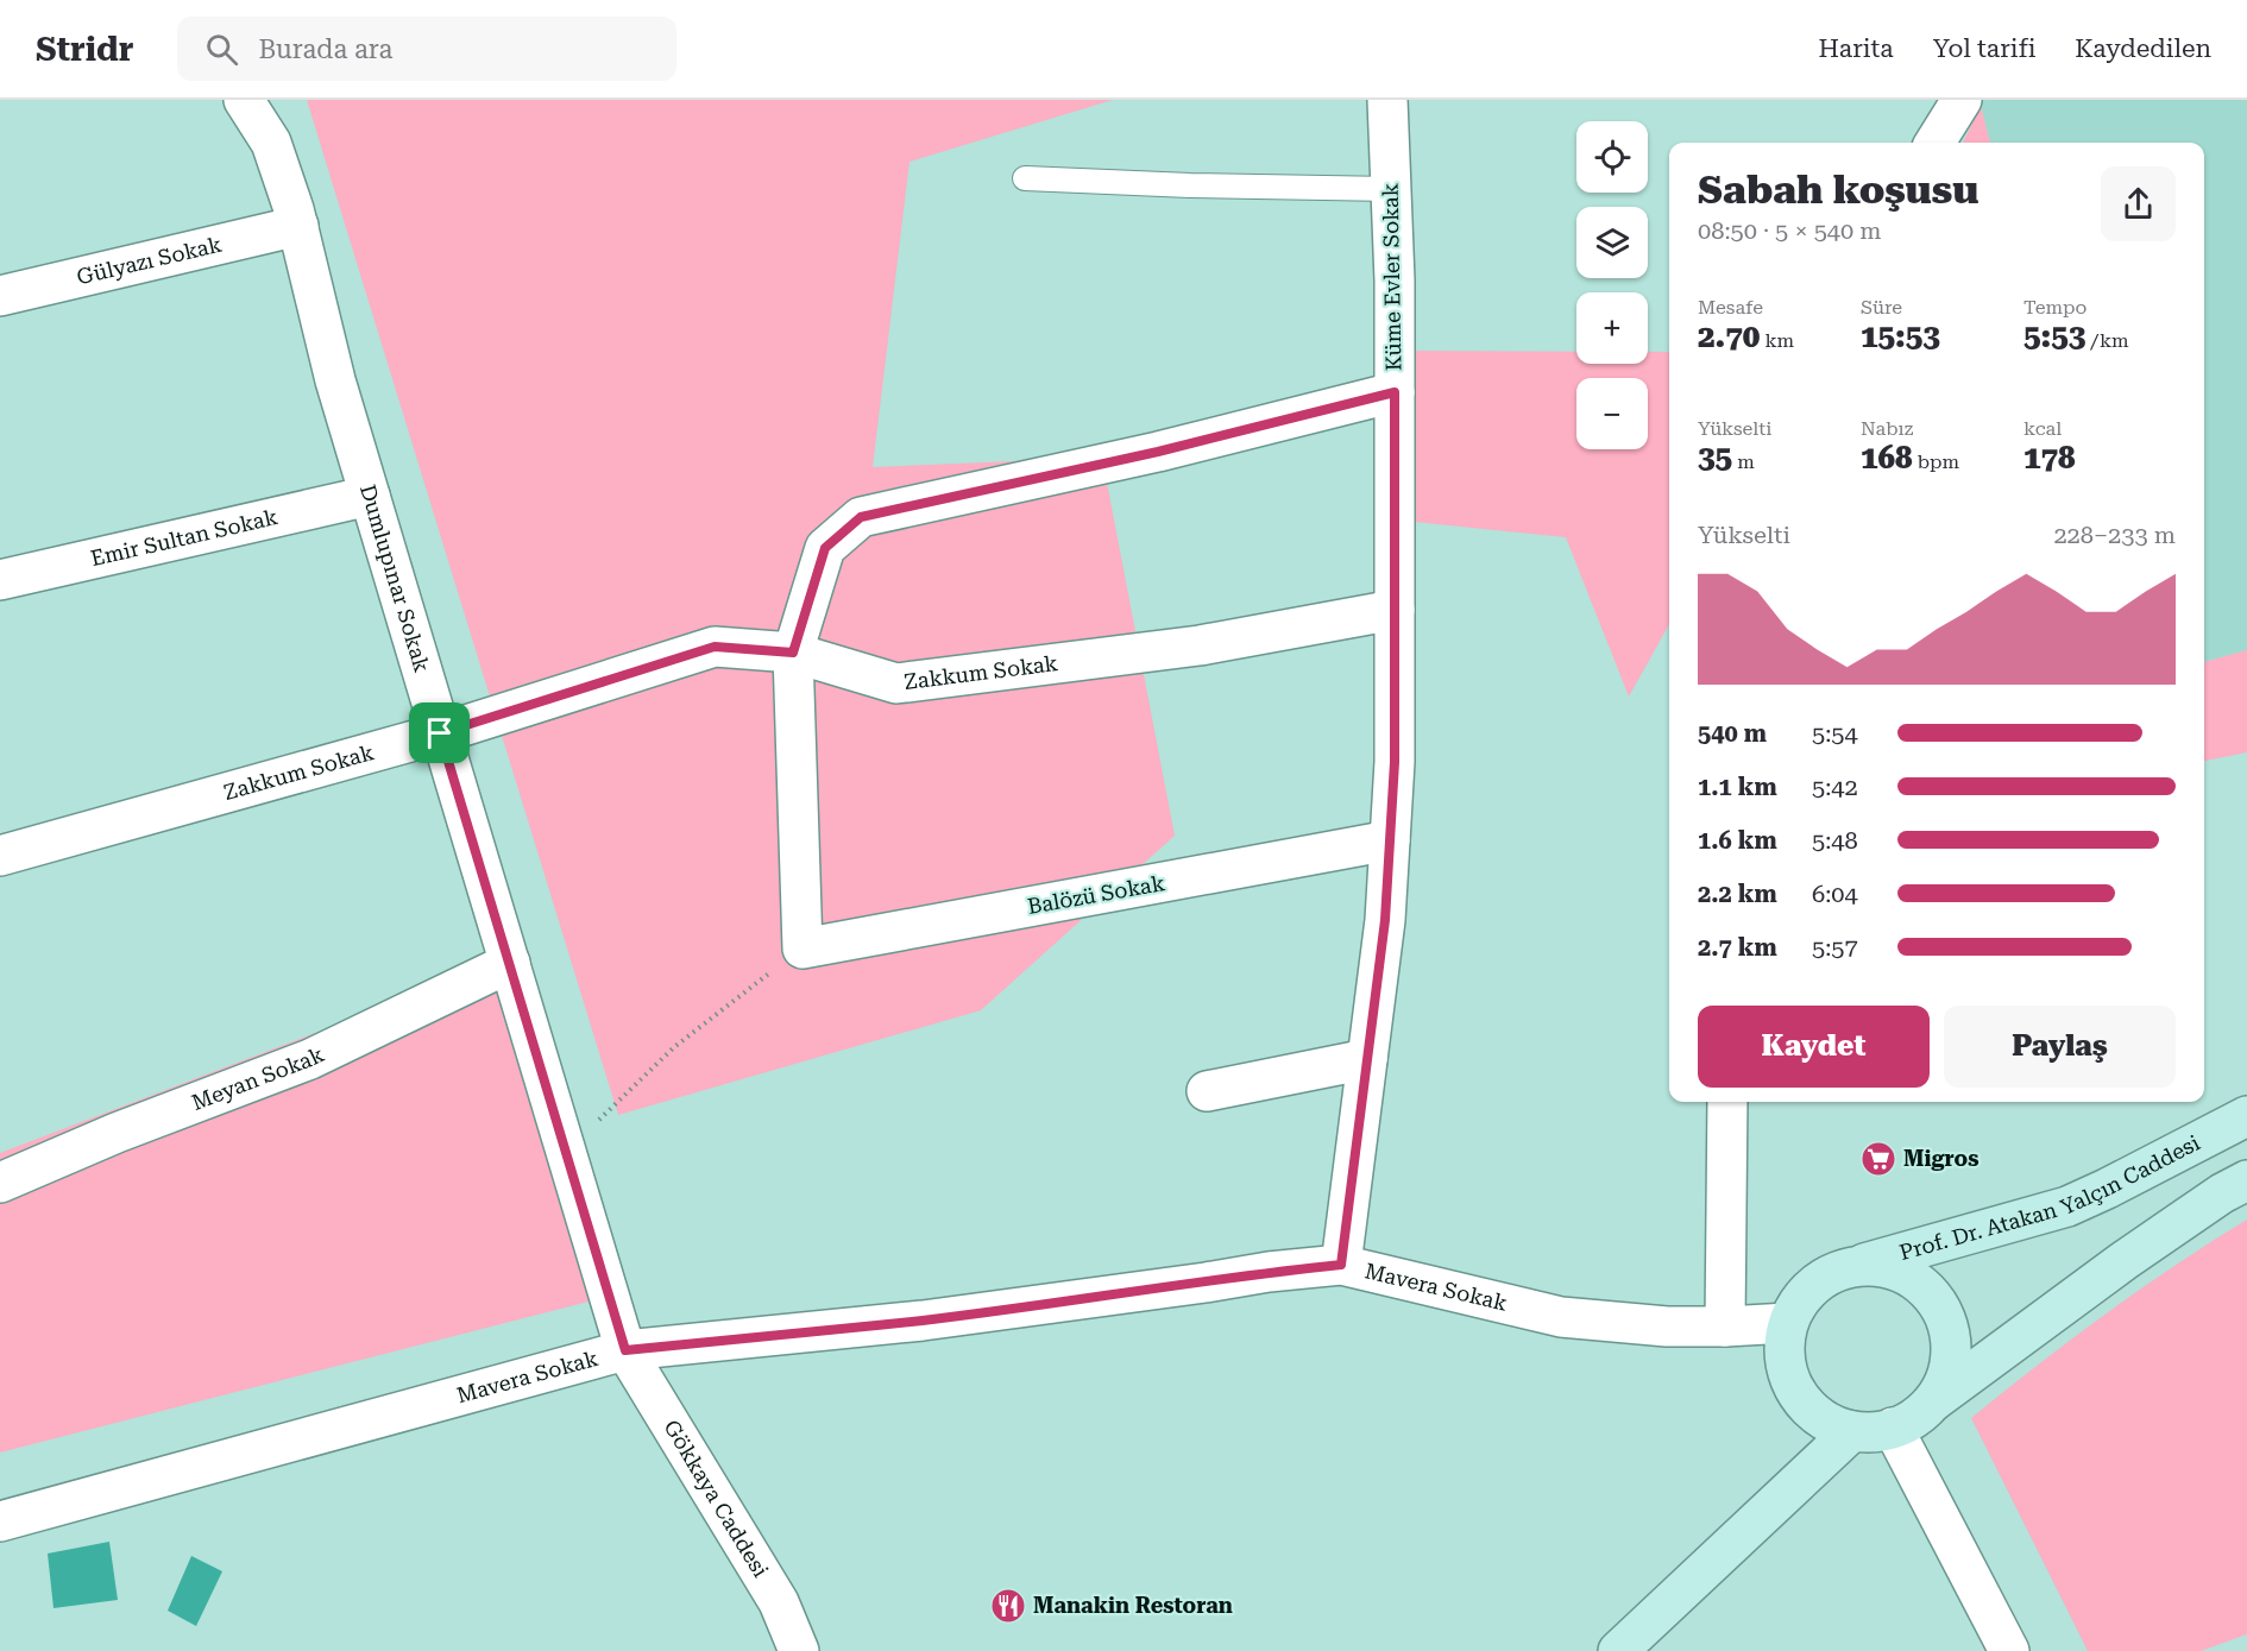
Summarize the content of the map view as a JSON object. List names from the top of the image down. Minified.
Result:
{"streets":{"main road":["Prof. Dr. Atakan Yalçın Caddesi"],"street":["Gülyazı Sokak","Küme Evler Sokak","Emir Sultan Sokak","Dumlupınar Sokak","Zakkum Sokak","Balözü Sokak","Meyan Sokak","Mavera Sokak","Gökkaya Caddesi"]},"crossings":[["Gülyazı Sokak","Dumlupınar Sokak"],["Küme Evler Sokak","Zakkum Sokak"],["Küme Evler Sokak","Balözü Sokak"],["Küme Evler Sokak","Mavera Sokak"],["Emir Sultan Sokak","Dumlupınar Sokak"],["Dumlupınar Sokak","Zakkum Sokak"],["Dumlupınar Sokak","Meyan Sokak"],["Dumlupınar Sokak","Mavera Sokak"],["Dumlupınar Sokak","Gökkaya Caddesi"],["Prof. Dr. Atakan Yalçın Caddesi","Mavera Sokak"],["Mavera Sokak","Gökkaya Caddesi"]],"places":{"supermarket":["Migros"],"restaurant":["Manakin Restoran"]},"page":{"header":"Stridr","search":"Burada ara","nav":["Harita","Yol tarifi","Kaydedilen"],"map_buttons":["+","−"],"heading":["Sabah koşusu","08:50 · 5 × 540 m"],"stats":[["Mesafe","2.70 km"],["Süre","15:53"],["Tempo","5:53 /km"],["Yükselti","35 m"],["Nabız","168 bpm"],["kcal","178"]],"chart":["Yükselti","228–233 m"],"list":[{"name":"540 m","note":"5:54"},{"name":"1.1 km","note":"5:42"},{"name":"1.6 km","note":"5:48"},{"name":"2.2 km","note":"6:04"},{"name":"2.7 km","note":"5:57"}],"buttons":["Kaydet","Paylaş"]}}
